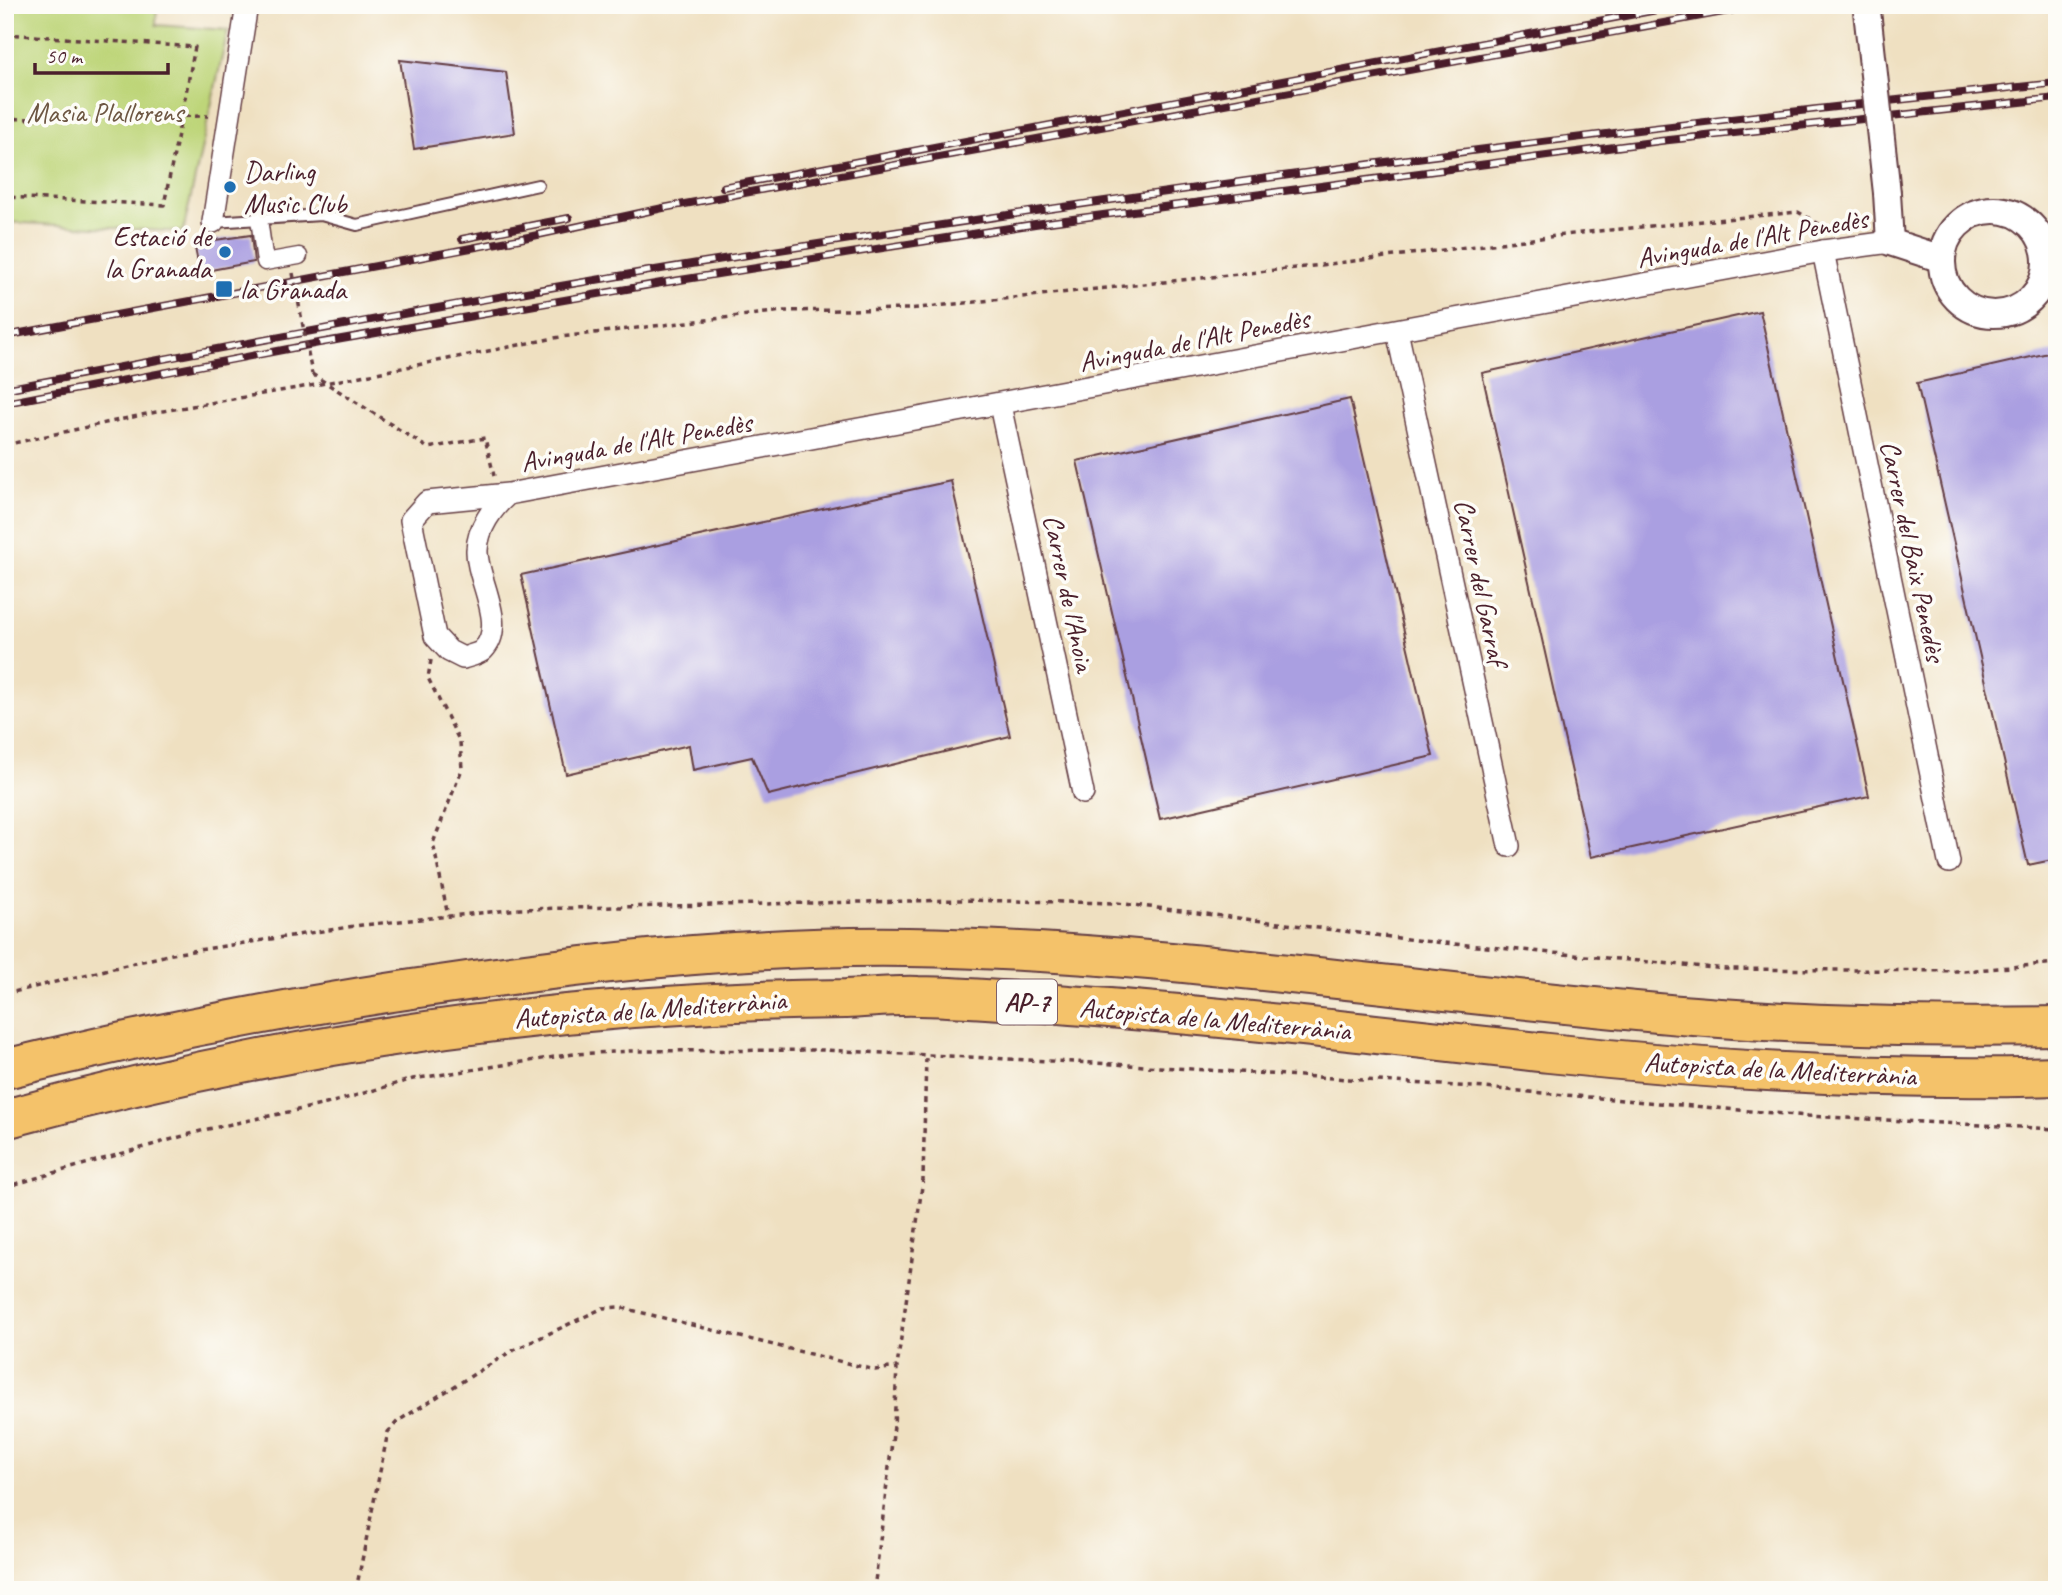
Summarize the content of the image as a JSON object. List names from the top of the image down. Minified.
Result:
{"streets":{"highway":["AP-7","Autopista de la Mediterrània"],"street":["Avinguda de l'Alt Penedès","Carrer del Baix Penedès","Carrer del Garraf","Carrer de l'Anoia"]},"crossings":[["Avinguda de l'Alt Penedès","Carrer del Baix Penedès"],["Avinguda de l'Alt Penedès","Carrer del Garraf"],["Avinguda de l'Alt Penedès","Carrer de l'Anoia"]],"parks":["Masia Plallorens"],"places":{"other":["Darling Music Club","Estació de la Granada"],"transit":["la Granada"]},"scale_bar":"50 m"}
